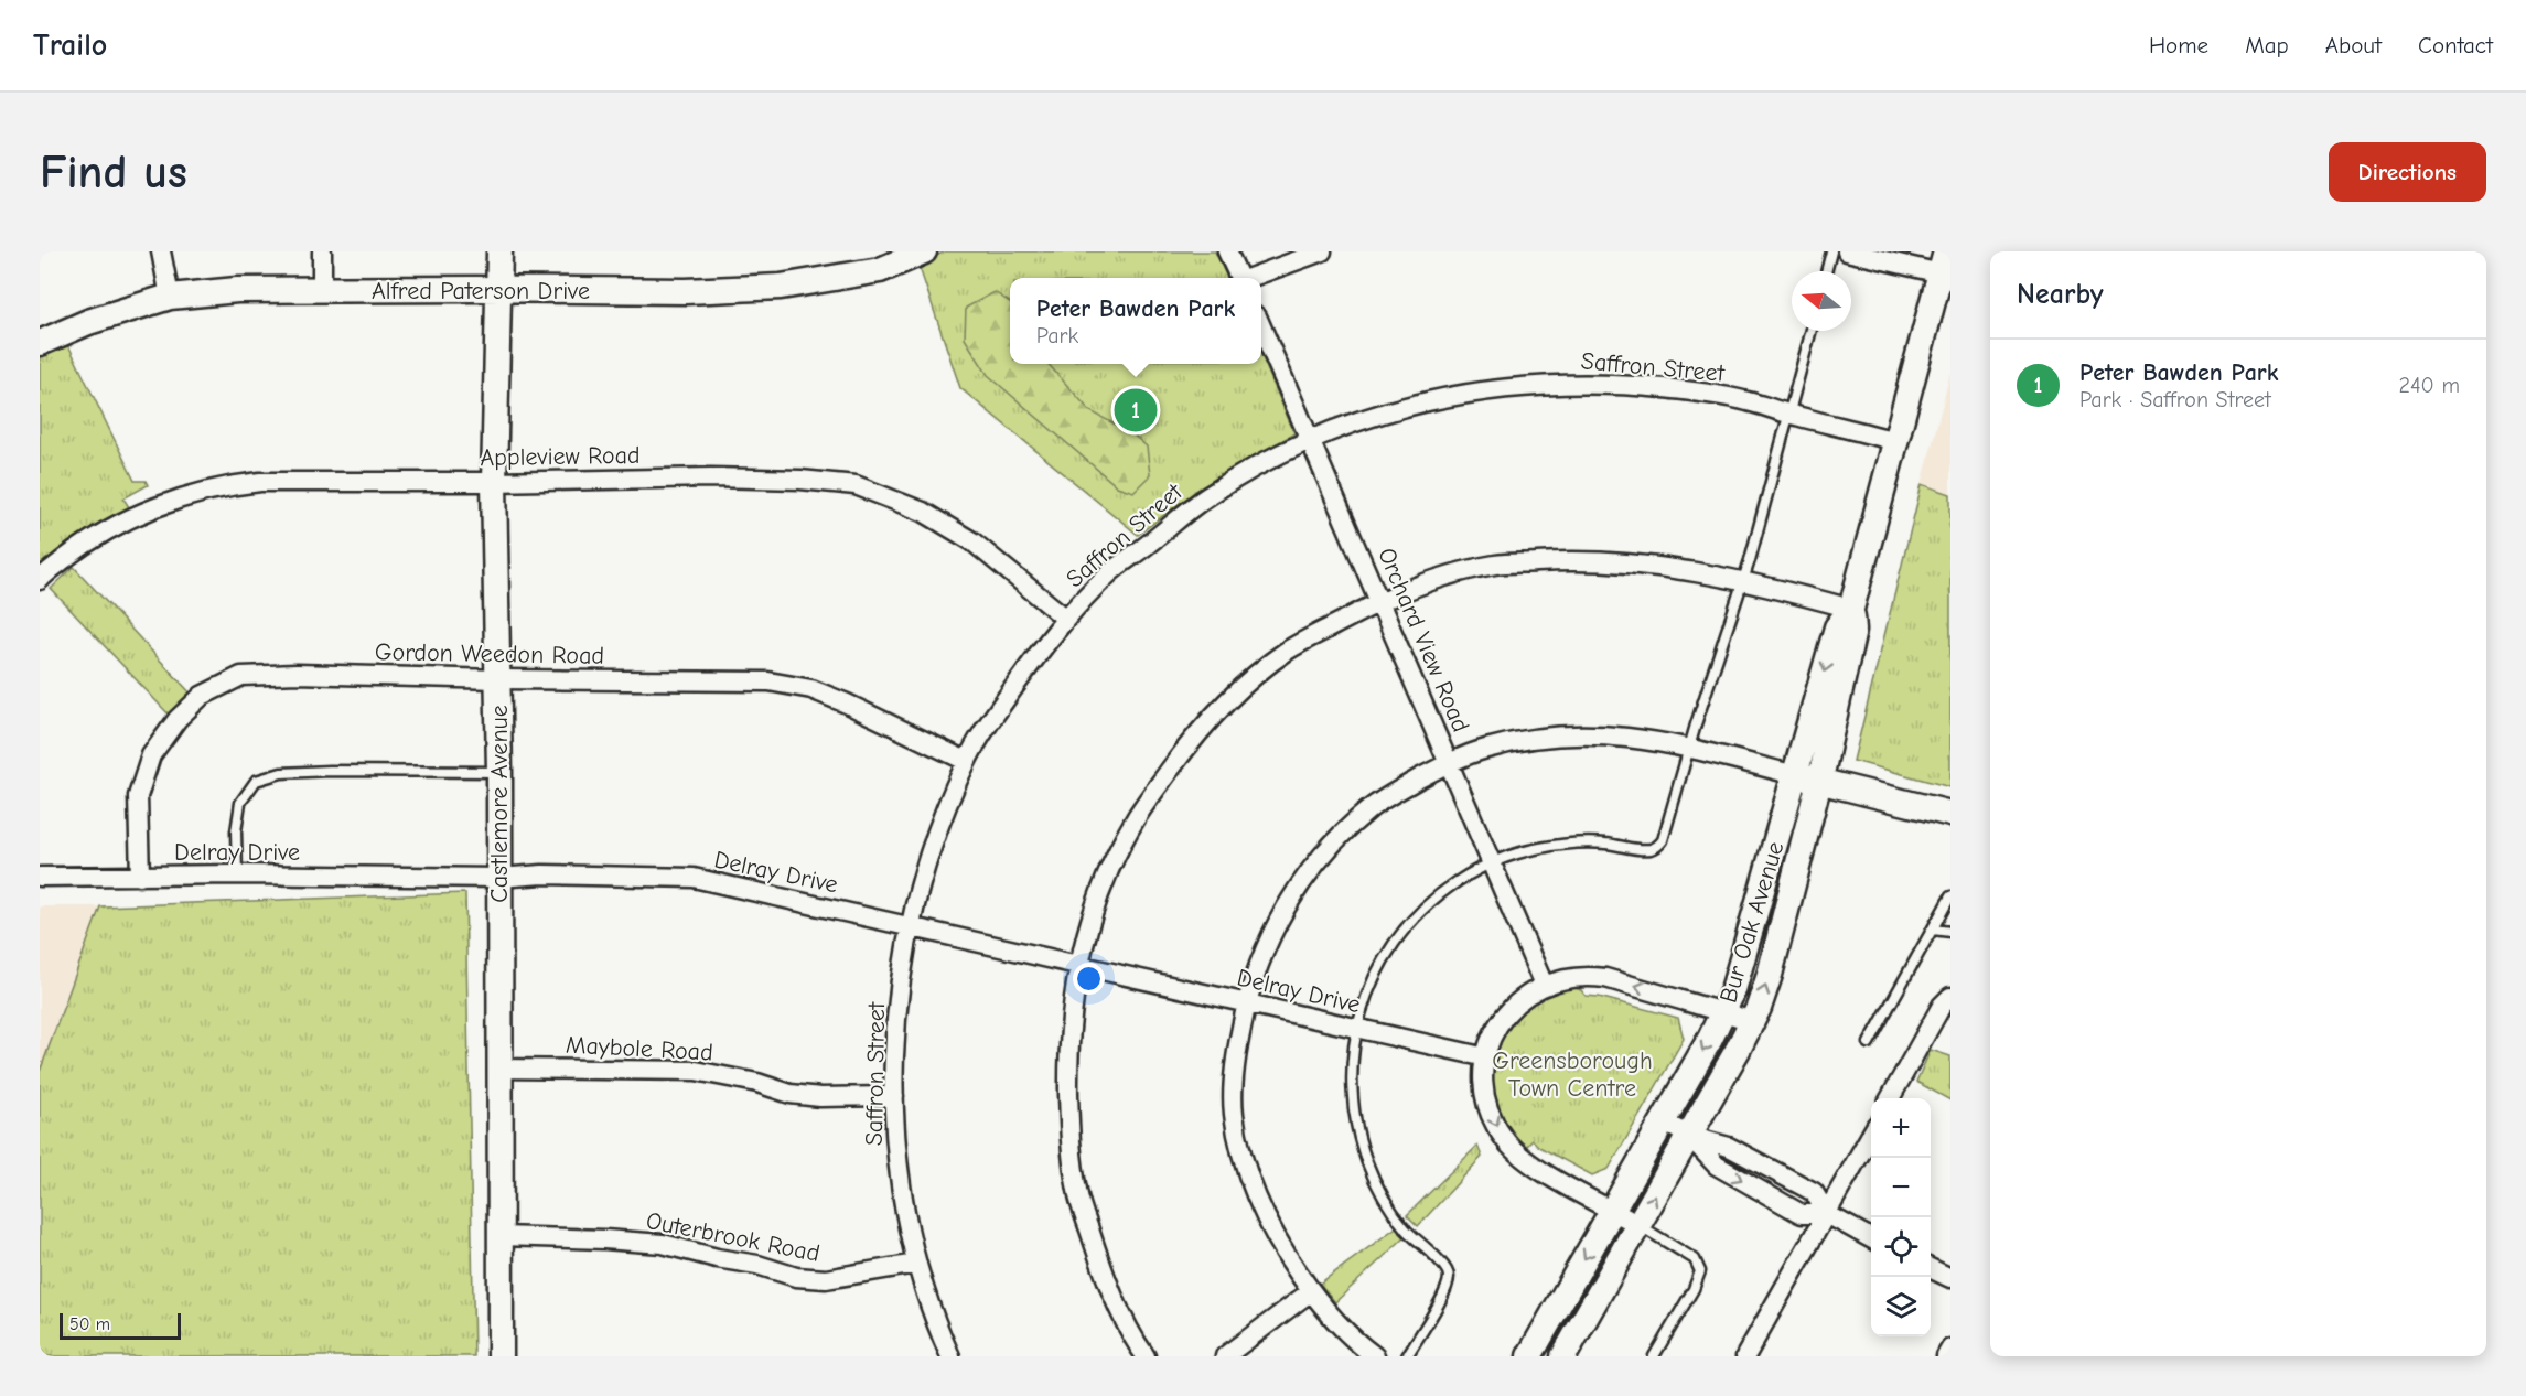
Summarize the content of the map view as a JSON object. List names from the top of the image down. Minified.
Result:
{"streets":{"street":["Alfred Paterson Drive","Saffron Street","Appleview Road","Orchard View Road","Gordon Weedon Road","Castlemore Avenue","Delray Drive","Bur Oak Avenue","Maybole Road","Outerbrook Road"]},"crossings":[["Alfred Paterson Drive","Castlemore Avenue"],["Saffron Street","Appleview Road"],["Saffron Street","Orchard View Road"],["Saffron Street","Gordon Weedon Road"],["Saffron Street","Delray Drive"],["Saffron Street","Bur Oak Avenue"],["Saffron Street","Maybole Road"],["Saffron Street","Outerbrook Road"],["Appleview Road","Castlemore Avenue"],["Gordon Weedon Road","Castlemore Avenue"],["Gordon Weedon Road","Delray Drive"],["Castlemore Avenue","Delray Drive"],["Castlemore Avenue","Maybole Road"],["Castlemore Avenue","Outerbrook Road"]],"parks":["Greensborough Town Centre"],"scale_bar":"50 m","north":"left","page":{"header":"Trailo","nav":["Home","Map","About","Contact"],"buttons":"Directions","title":"Find us","heading":"Nearby","popup":["Peter Bawden Park","Park"],"list":[{"mark":"1","name":"Peter Bawden Park","note":"Park · Saffron Street","value":"240 m"}],"pins":"1","map_buttons":["+","−"],"scale":"50 m"}}
